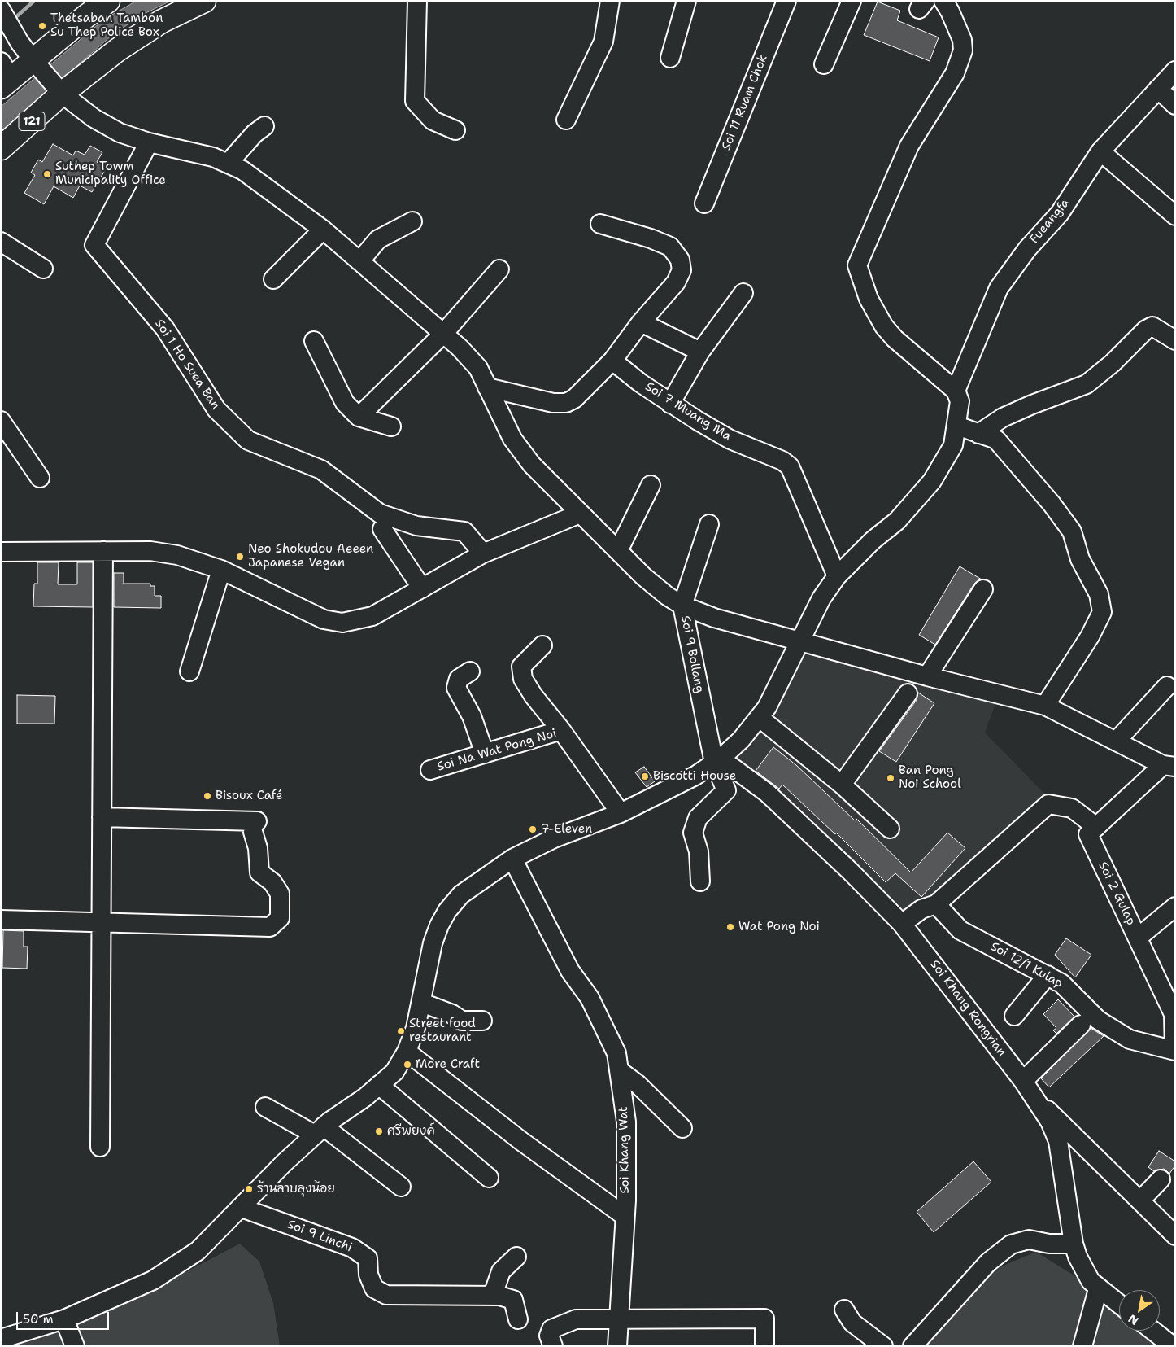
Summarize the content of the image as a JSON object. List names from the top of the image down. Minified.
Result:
{"streets":{"main road":["121"],"street":["Soi 11 Ruam Chok","Fueangfa","Soi 1 Ho Suea Ban","Soi 7 Muang Ma","Soi 9 Bollang","Soi Na Wat Pong Noi","Soi 2 Gulap","Soi 12/1 Kulap","Soi Khang Rongrian","Soi Khang Wat","Soi 9 Linchi"]},"crossings":[["Soi 9 Bollang","Soi Khang Rongrian"],["Soi 2 Gulap","Soi 12/1 Kulap"]],"places":["Thetsaban Tambon Su Thep Police Box","Suthep Towm Municipality Office","Neo Shokudou Aeeen Japanese Vegan","Biscotti House","Ban Pong Noi School","Bisoux Café","7-Eleven","Wat Pong Noi","Street food restaurant","More Craft","ศรีพยงค์","ร้านลาบลุงน้อย"],"scale_bar":"50 m","north":"bottom left"}
